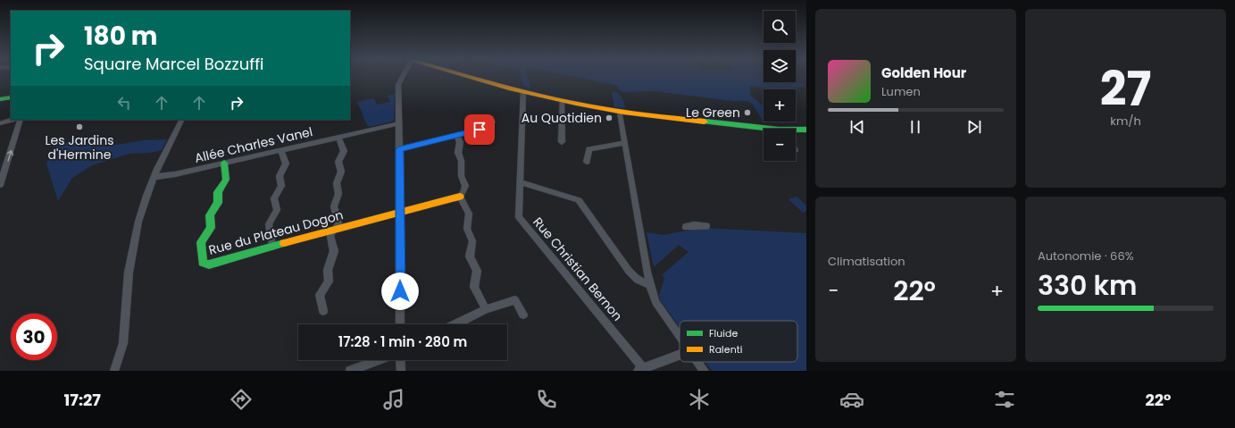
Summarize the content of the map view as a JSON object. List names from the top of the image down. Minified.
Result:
{"streets":{"main road":["Rue du Plateau Dogon"],"street":["Allée Charles Vanel","Rue Christian Bernon"]},"crossings":[["Allée Charles Vanel","Rue du Plateau Dogon"]],"places":["Le Green","Au Quotidien","Les Jardins d'Hermine"],"legend":["Fluide","Ralenti"],"page":{"tile":[["27","km/h"],"Climatisation",["Autonomie · 66%","330 km"]],"map_buttons":["+","−"],"turn":["180 m","Square Marcel Bozzuffi"],"song":["Golden Hour","Lumen"],"heat":["−","22°","+"],"limit":"30","trip":"17:28 · 1 min · 280 m","tabs":["17:27","22°"]}}
